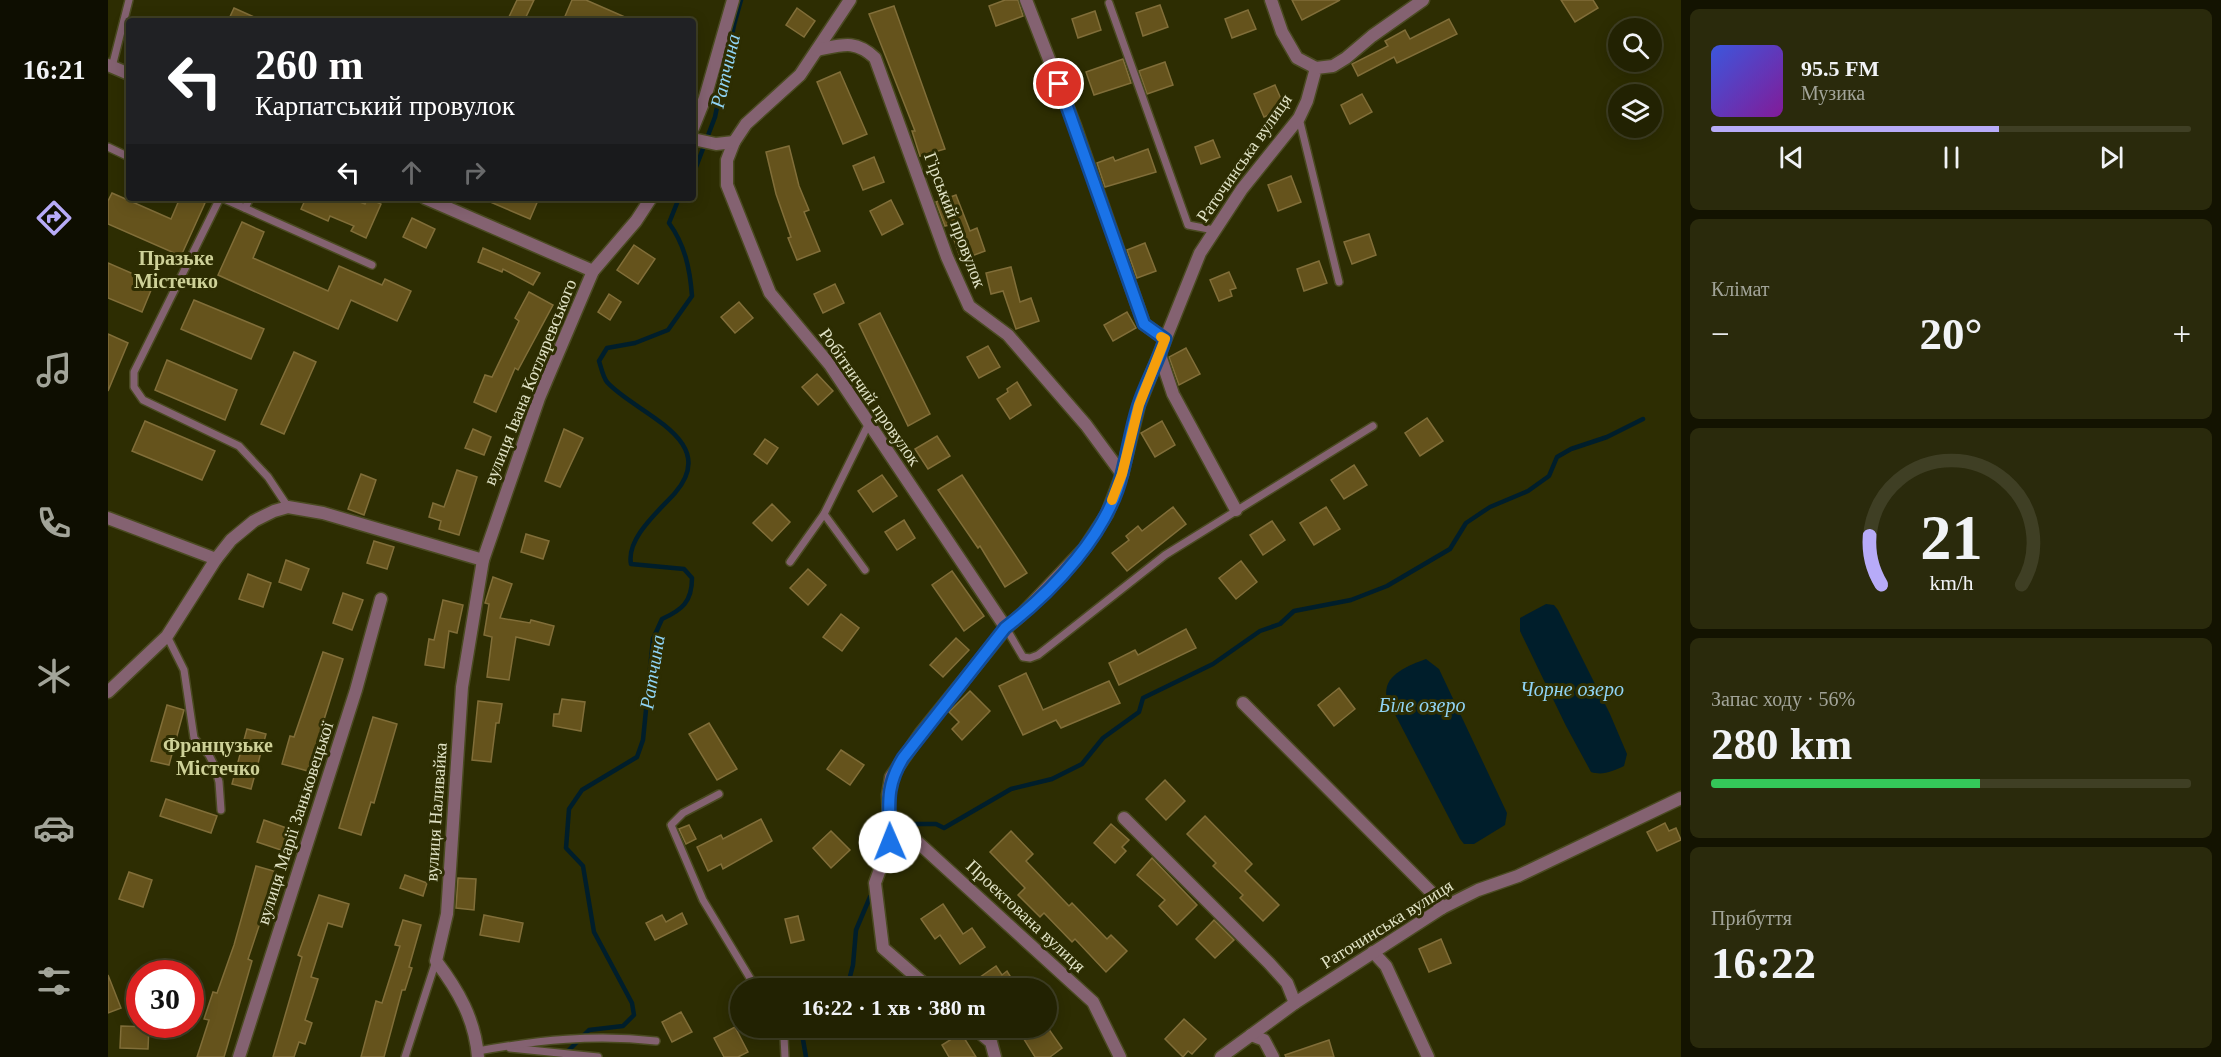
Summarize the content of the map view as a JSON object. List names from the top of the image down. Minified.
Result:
{"streets":{"street":["Раточинська вулиця","Гірський провулок","вулиця Івана Котляревського","Робітничий провулок","вулиця Наливайка","вулиця Марії Заньковецької","Проектована вулиця"]},"crossings":[["Раточинська вулиця","Гірський провулок"],["Раточинська вулиця","Робітничий провулок"],["Раточинська вулиця","Проектована вулиця"],["вулиця Івана Котляревського","вулиця Наливайка"]],"districts":["Празьке Містечко","Французьке Містечко"],"water":["Ратчина","Чорне озеро","Біле озеро"],"page":{"tabs":"16:21","turn":["260 m","Карпатський провулок"],"song":["95.5 FM","Музика"],"tile":["Клімат",["Запас ходу · 56%","280 km"],["Прибуття","16:22"]],"heat":["−","20°","+"],"limit":"30","trip":"16:22 · 1 хв · 380 m","gauge":["21","km/h"]}}
